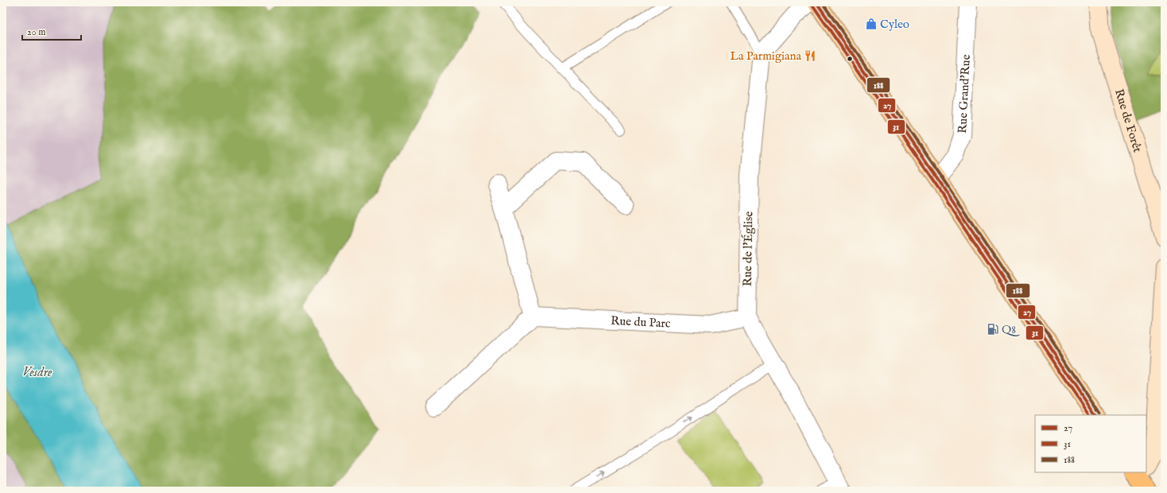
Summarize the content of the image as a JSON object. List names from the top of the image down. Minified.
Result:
{"streets":{"street":["Rue Grand'Rue","Rue de Forêt","Rue de l'Église","Rue du Parc"]},"crossings":[["Rue de l'Église","Rue du Parc"]],"water":["Vesdre"],"places":{"shop":["Cyleo"],"restaurant":["La Parmigiana"],"fuel station":["Q8"]},"lines":["transit line 27","transit line 188","transit line 31"],"legend":["27","31","188"],"scale_bar":"20 m"}
